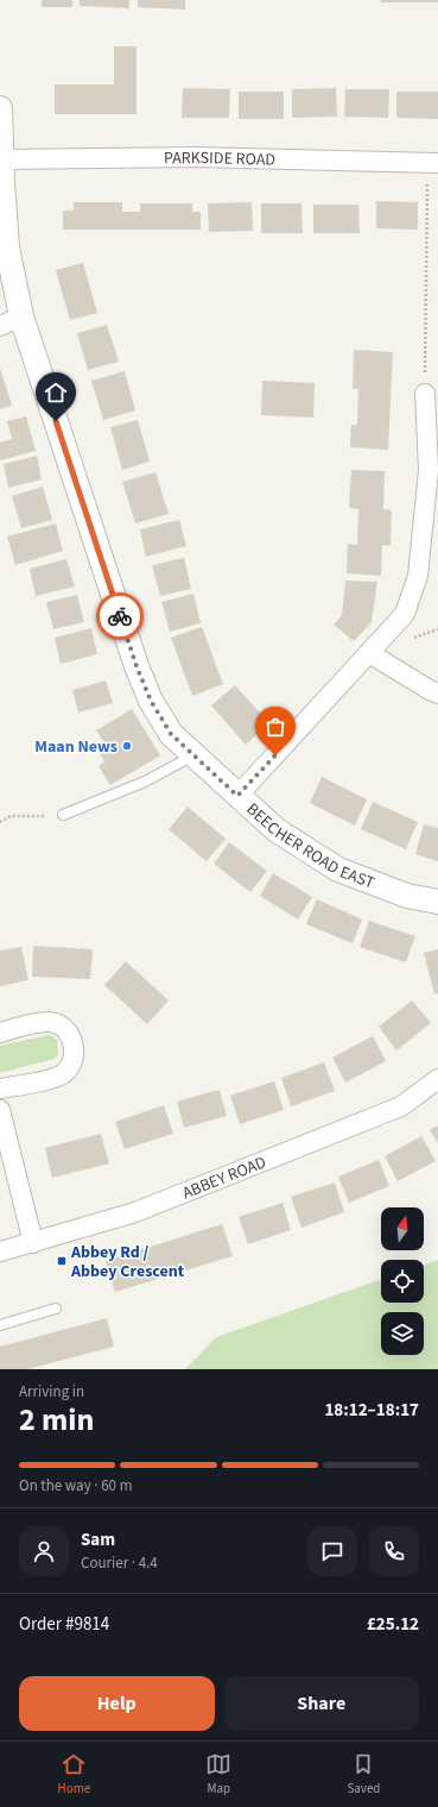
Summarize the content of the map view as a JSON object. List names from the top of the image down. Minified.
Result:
{"streets":{"street":["PARKSIDE ROAD","BEECHER ROAD EAST","ABBEY ROAD"]},"crossings":[["PARKSIDE ROAD","BEECHER ROAD EAST"]],"places":{"other":["Maan News"],"transit":["Abbey Rd / Abbey Crescent"]},"north":"top","page":{"heading":["2 min","Arriving in","18:12–18:17"],"panel":["Sam","Courier · 4.4","Order #9814","£25.12"],"bar":"On the way · 60 m","buttons":["Help","Share"],"tabs":["Home","Map","Saved"]}}
